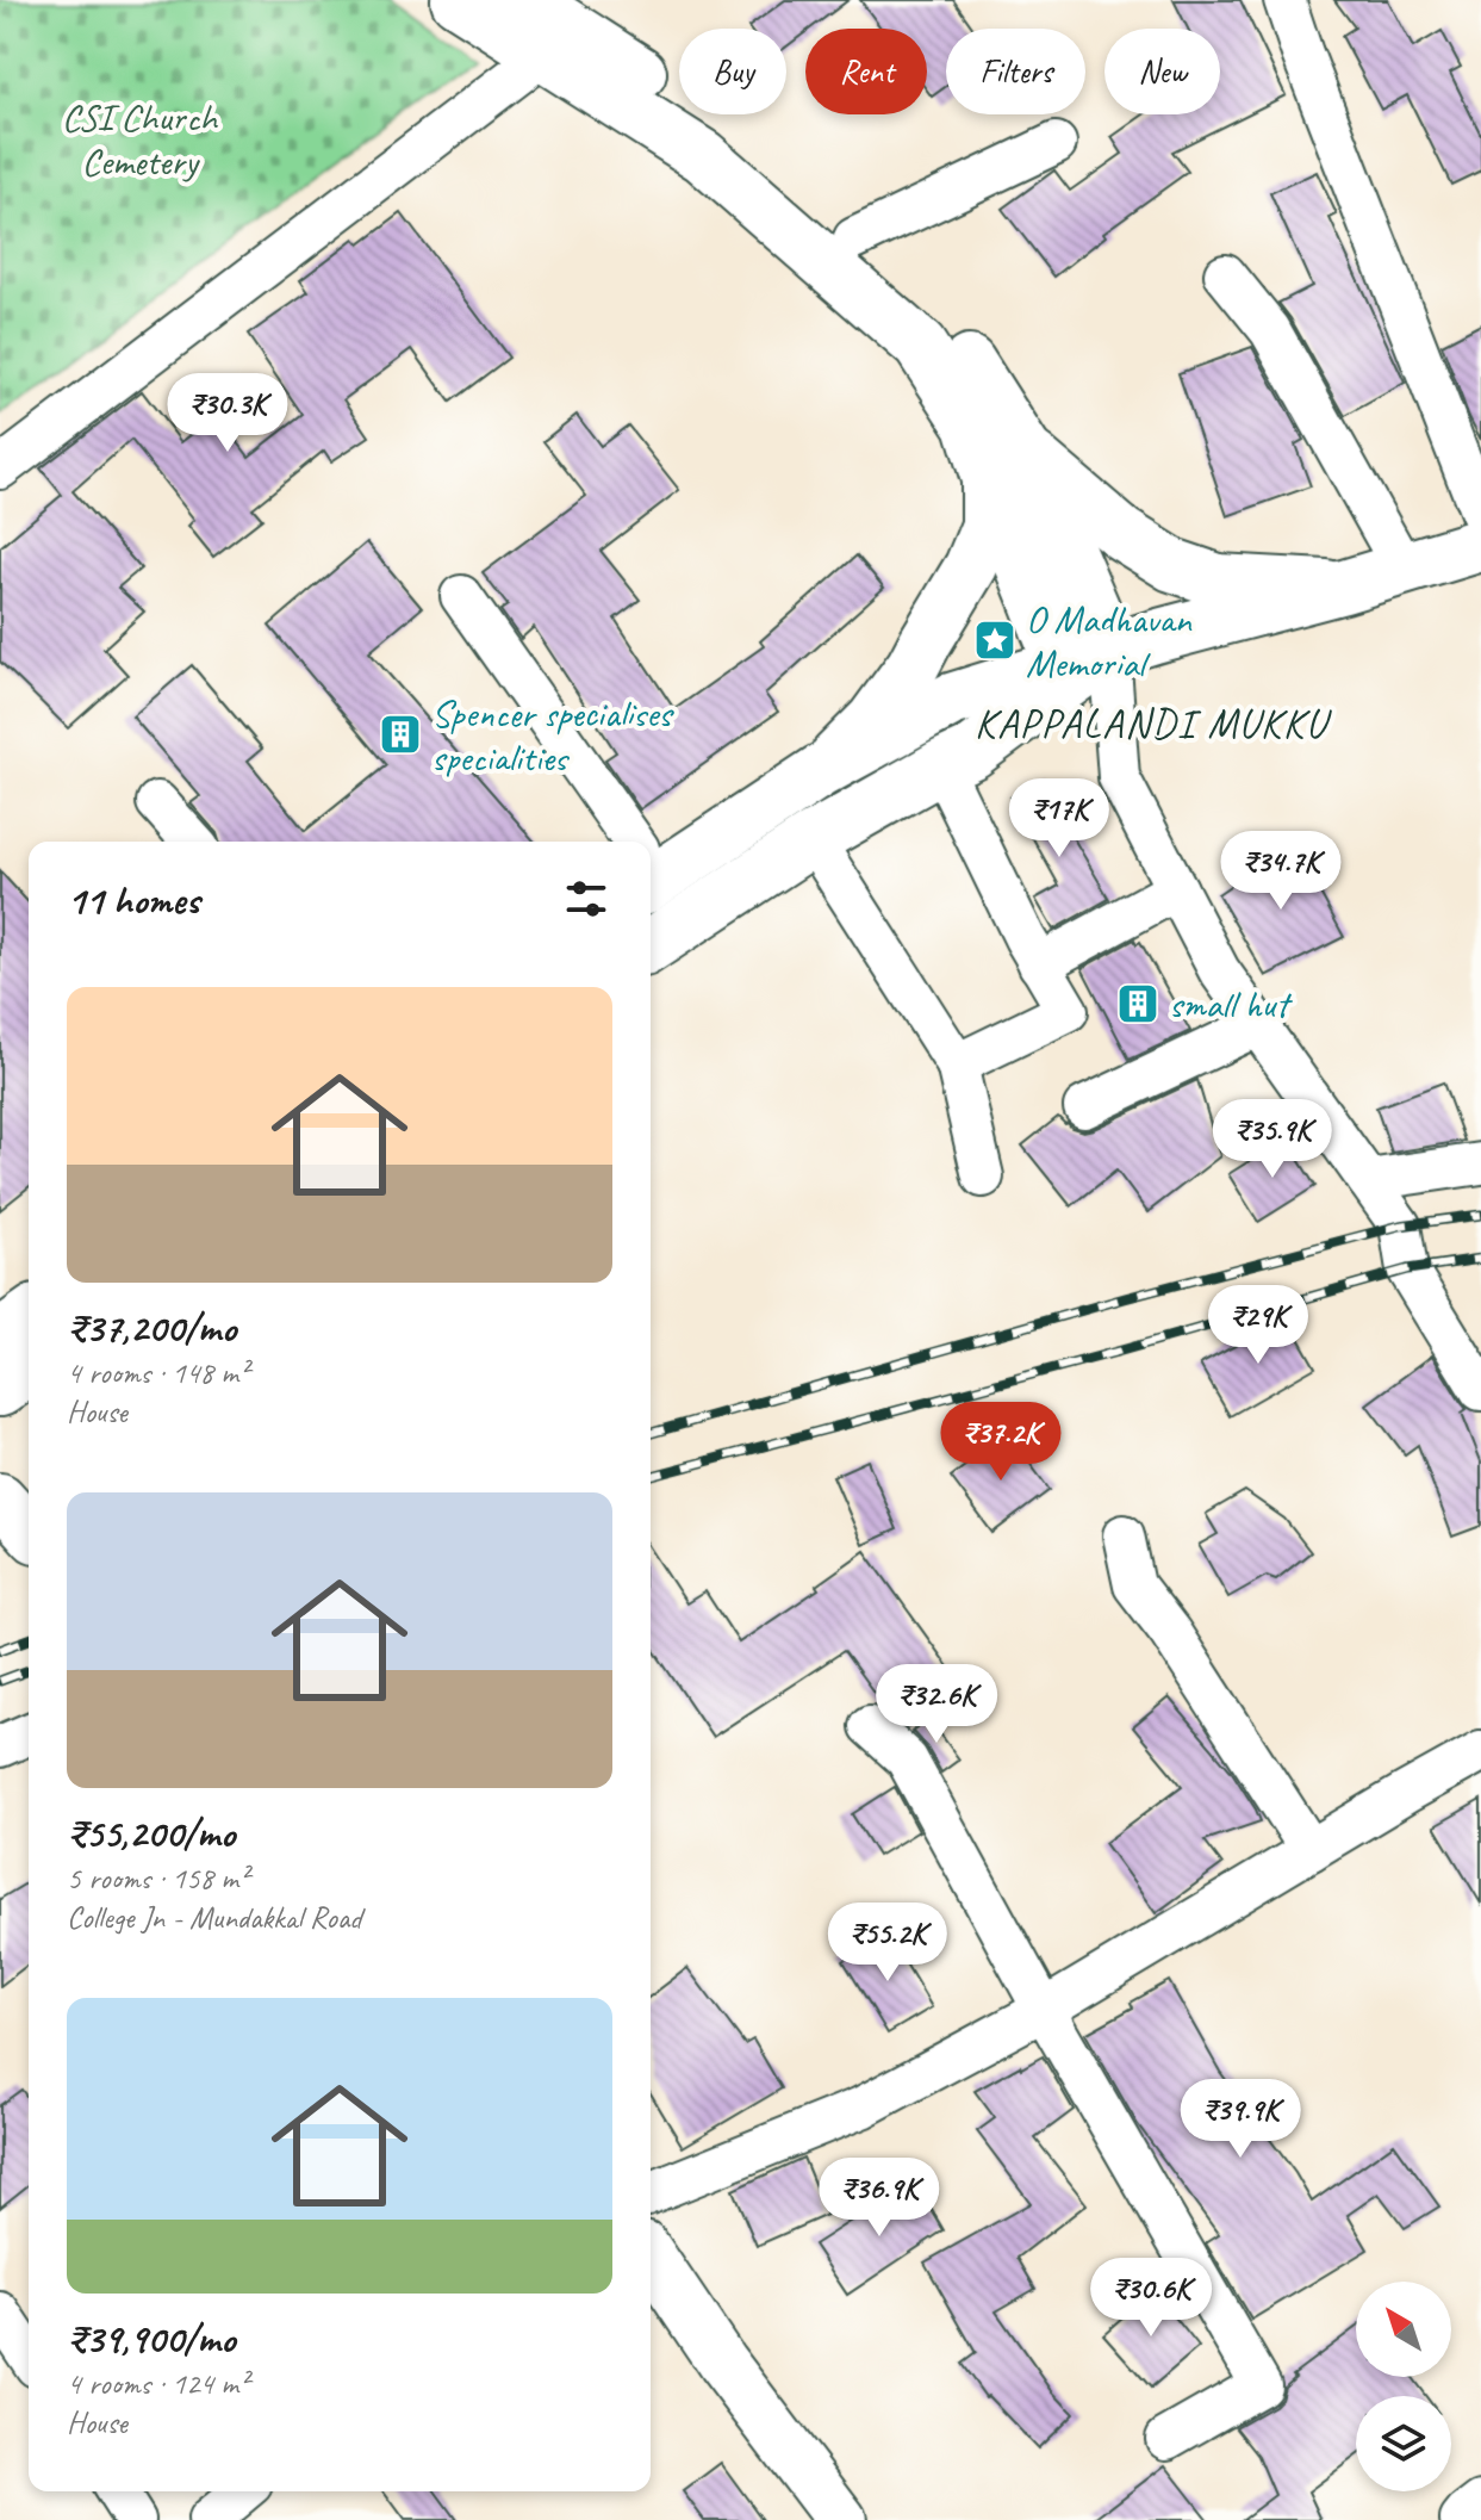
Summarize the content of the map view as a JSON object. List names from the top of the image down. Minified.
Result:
{"districts":["KAPPALANDI MUKKU"],"parks":["CSI Church Cemetery"],"places":{"place":["O Madhavan Memorial"],"building":["Spencer specialises specialities","small hut"]},"north":"top left","page":{"chip":["Buy","Rent","Filters","New"],"price":["₹30.3K","₹17K","₹34.7K","₹35.9K","₹29K","₹37.2K","₹32.6K","₹55.2K","₹39.9K","₹36.9K","₹30.6K"],"heading":"11 homes","list":[{"name":"₹37,200/mo","note":"4 rooms · 148 m² · House"},{"name":"₹55,200/mo","note":"5 rooms · 158 m² · College Jn - Mundakkal Road"},{"name":"₹39,900/mo","note":"4 rooms · 124 m² · House"}]}}
